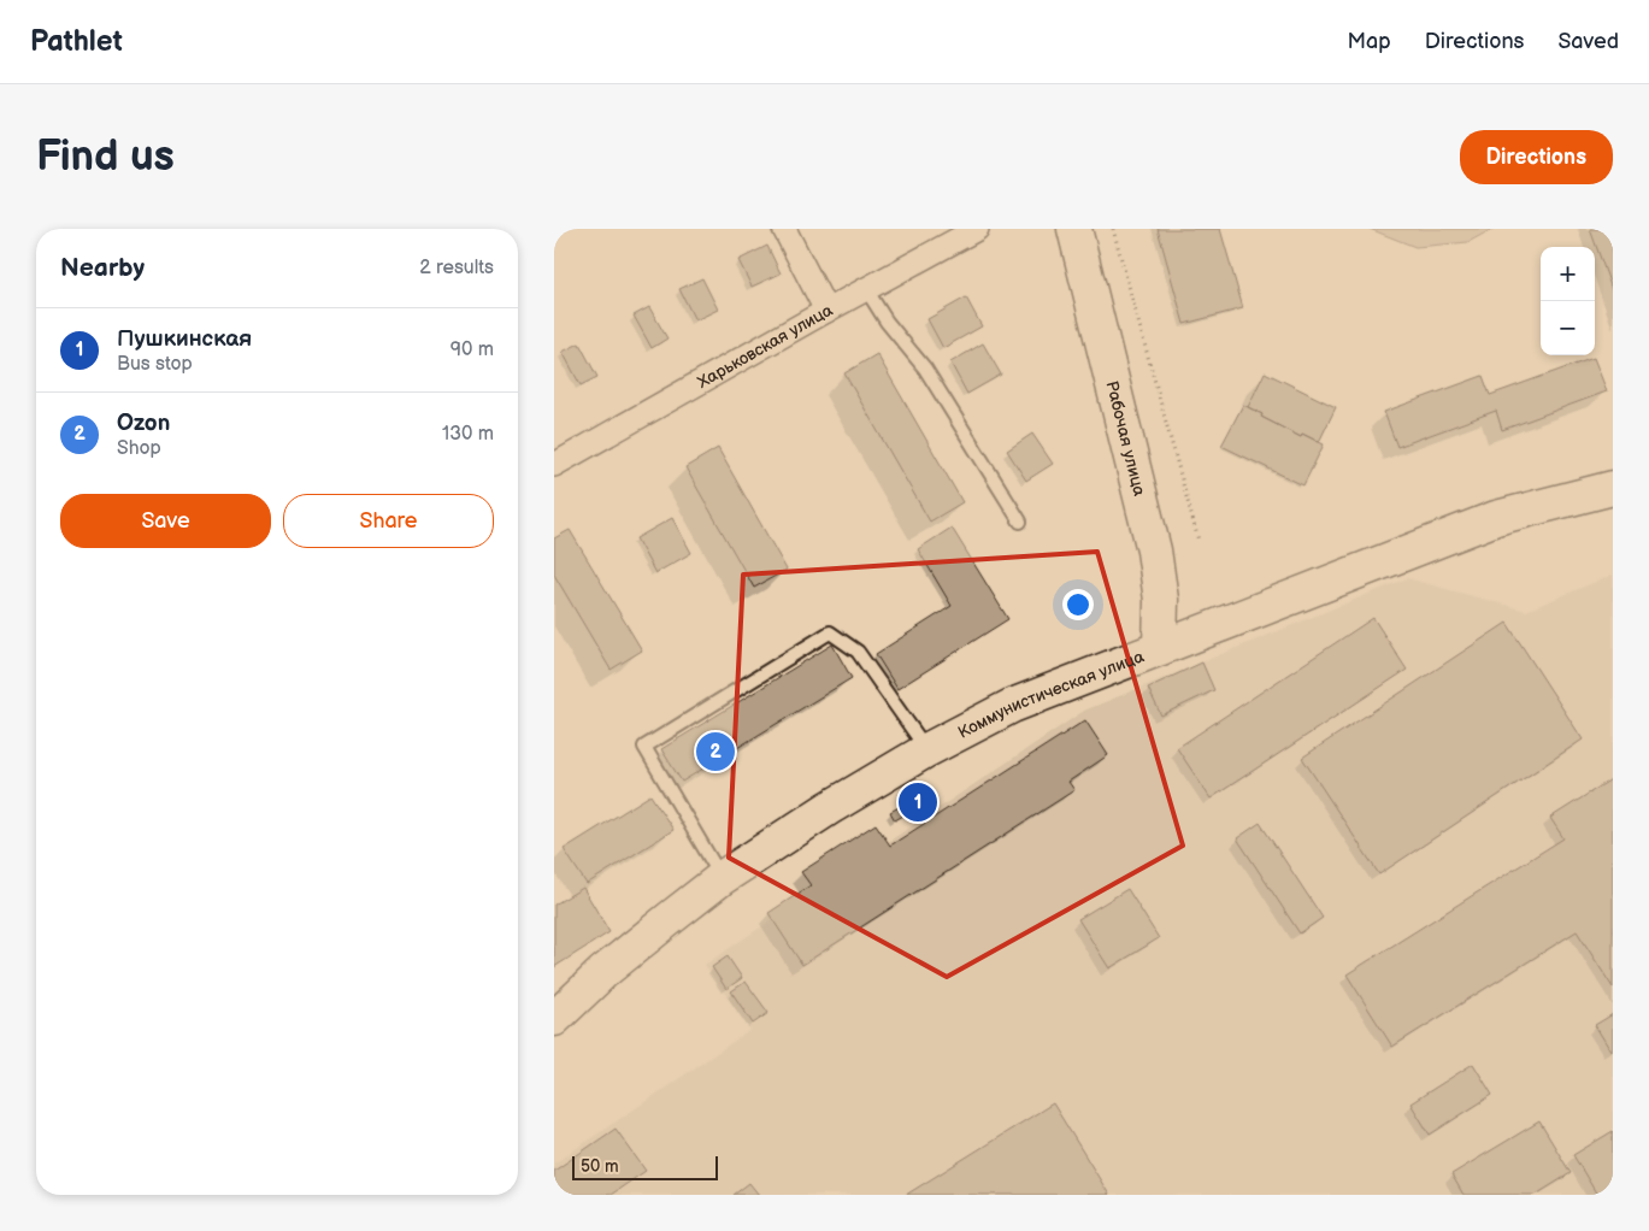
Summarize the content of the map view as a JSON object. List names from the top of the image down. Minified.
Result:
{"streets":{"street":["Харьковская улица","Рабочая улица","Коммунистическая улица"]},"crossings":[["Рабочая улица","Коммунистическая улица"]],"scale_bar":"50 m","page":{"header":"Pathlet","nav":["Map","Directions","Saved"],"buttons":["Directions",["Save","Share"]],"title":"Find us","heading":["Nearby","2 results"],"map_buttons":["+","−"],"list":[{"mark":"1","name":"Пушкинская","note":"Bus stop","value":"90 m"},{"mark":"2","name":"Ozon","note":"Shop","value":"130 m"}],"pins":["2","1"],"scale":"50 m"}}
